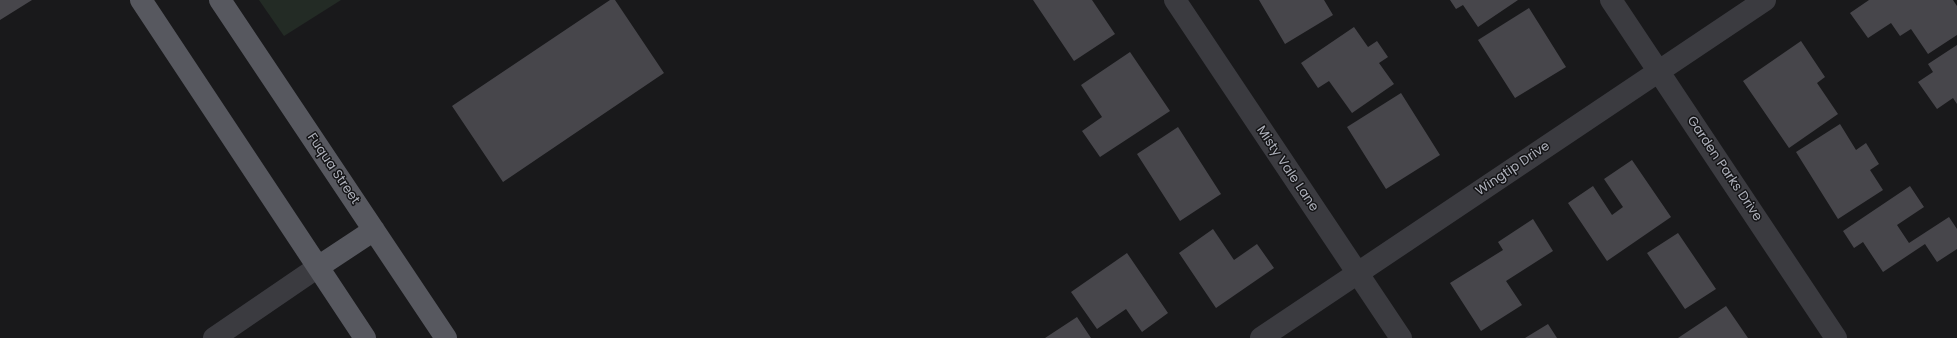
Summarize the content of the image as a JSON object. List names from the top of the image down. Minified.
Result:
{"streets":{"main road":["Fuqua Street"],"street":["Misty Vale Lane","Wingtip Drive","Garden Parks Drive"]},"crossings":[["Misty Vale Lane","Wingtip Drive"],["Wingtip Drive","Garden Parks Drive"]]}
